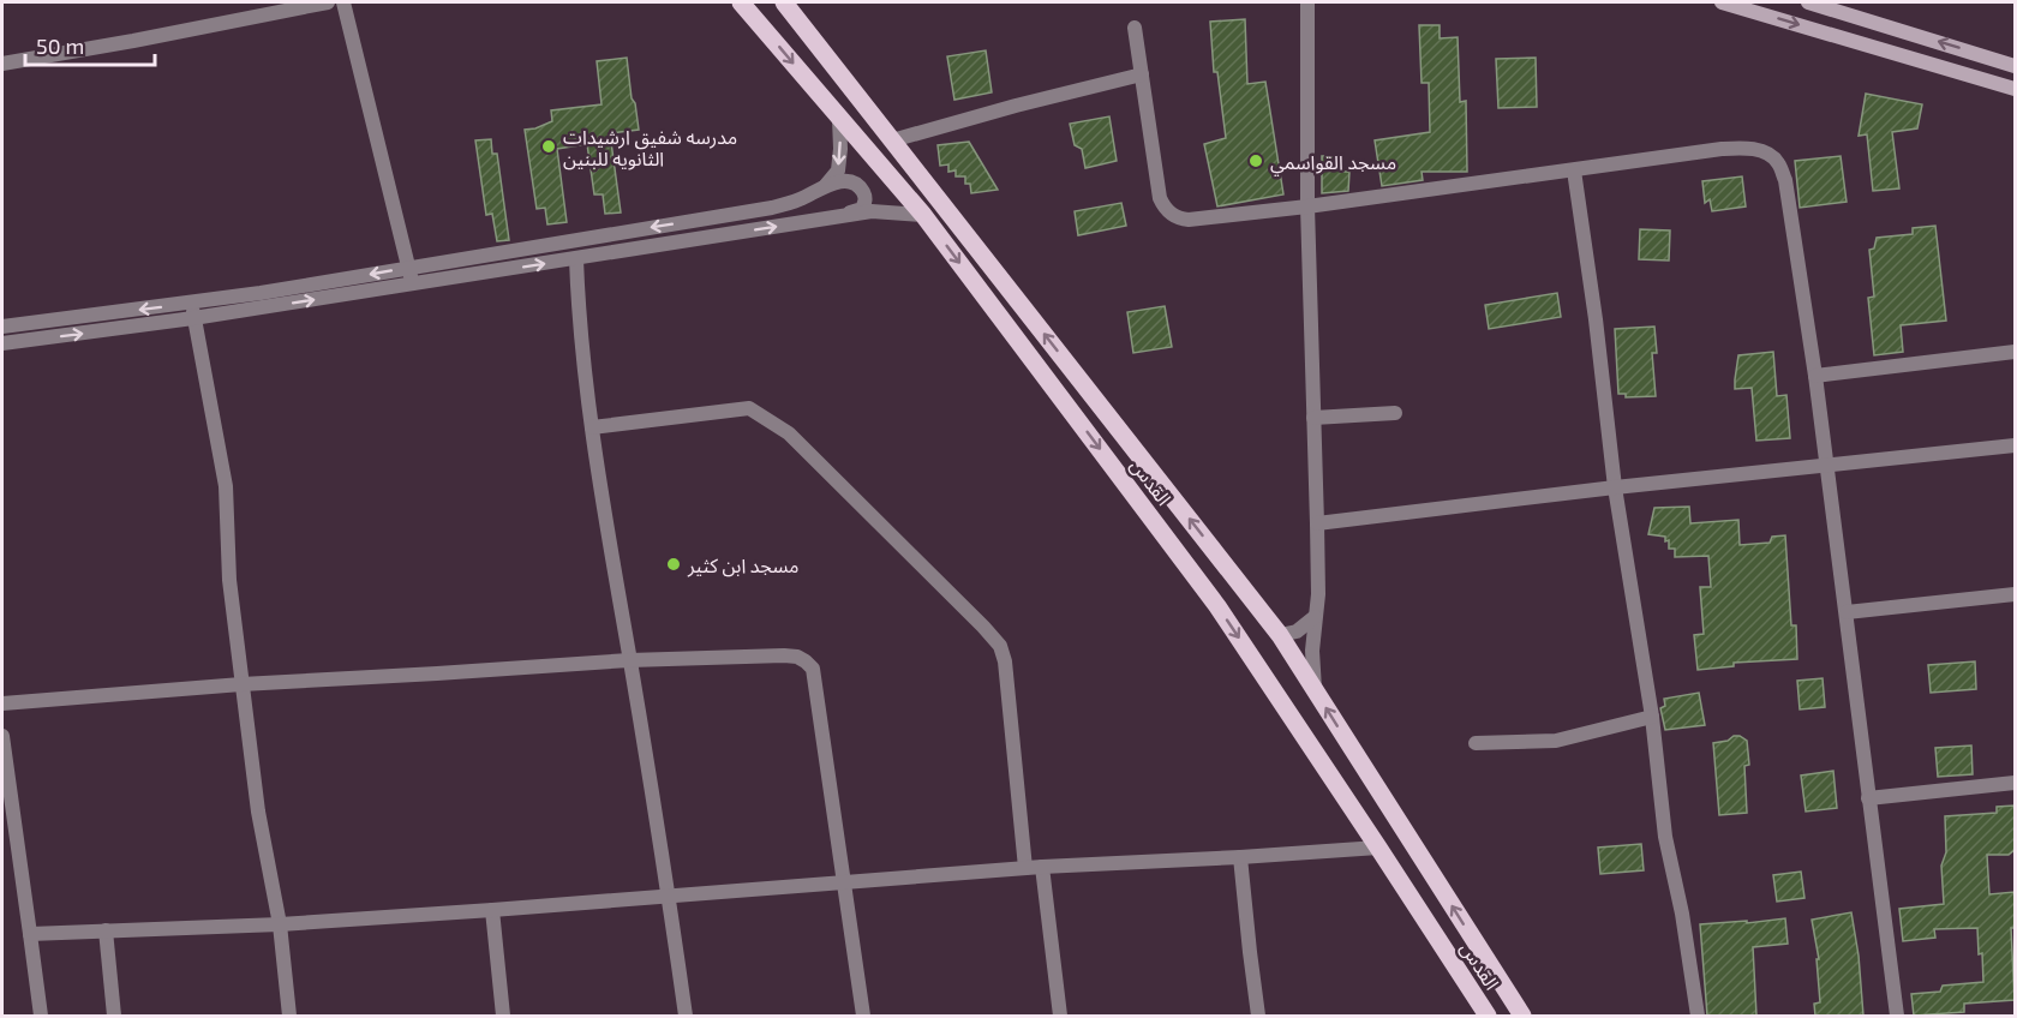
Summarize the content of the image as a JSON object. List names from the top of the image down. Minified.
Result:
{"streets":{"main road":["القدس"]},"places":["مدرسه شفيق ارشيدات الثانويه للبنين","مسجد القواسمي","مسجد ابن كثير"],"scale_bar":"50 m"}
